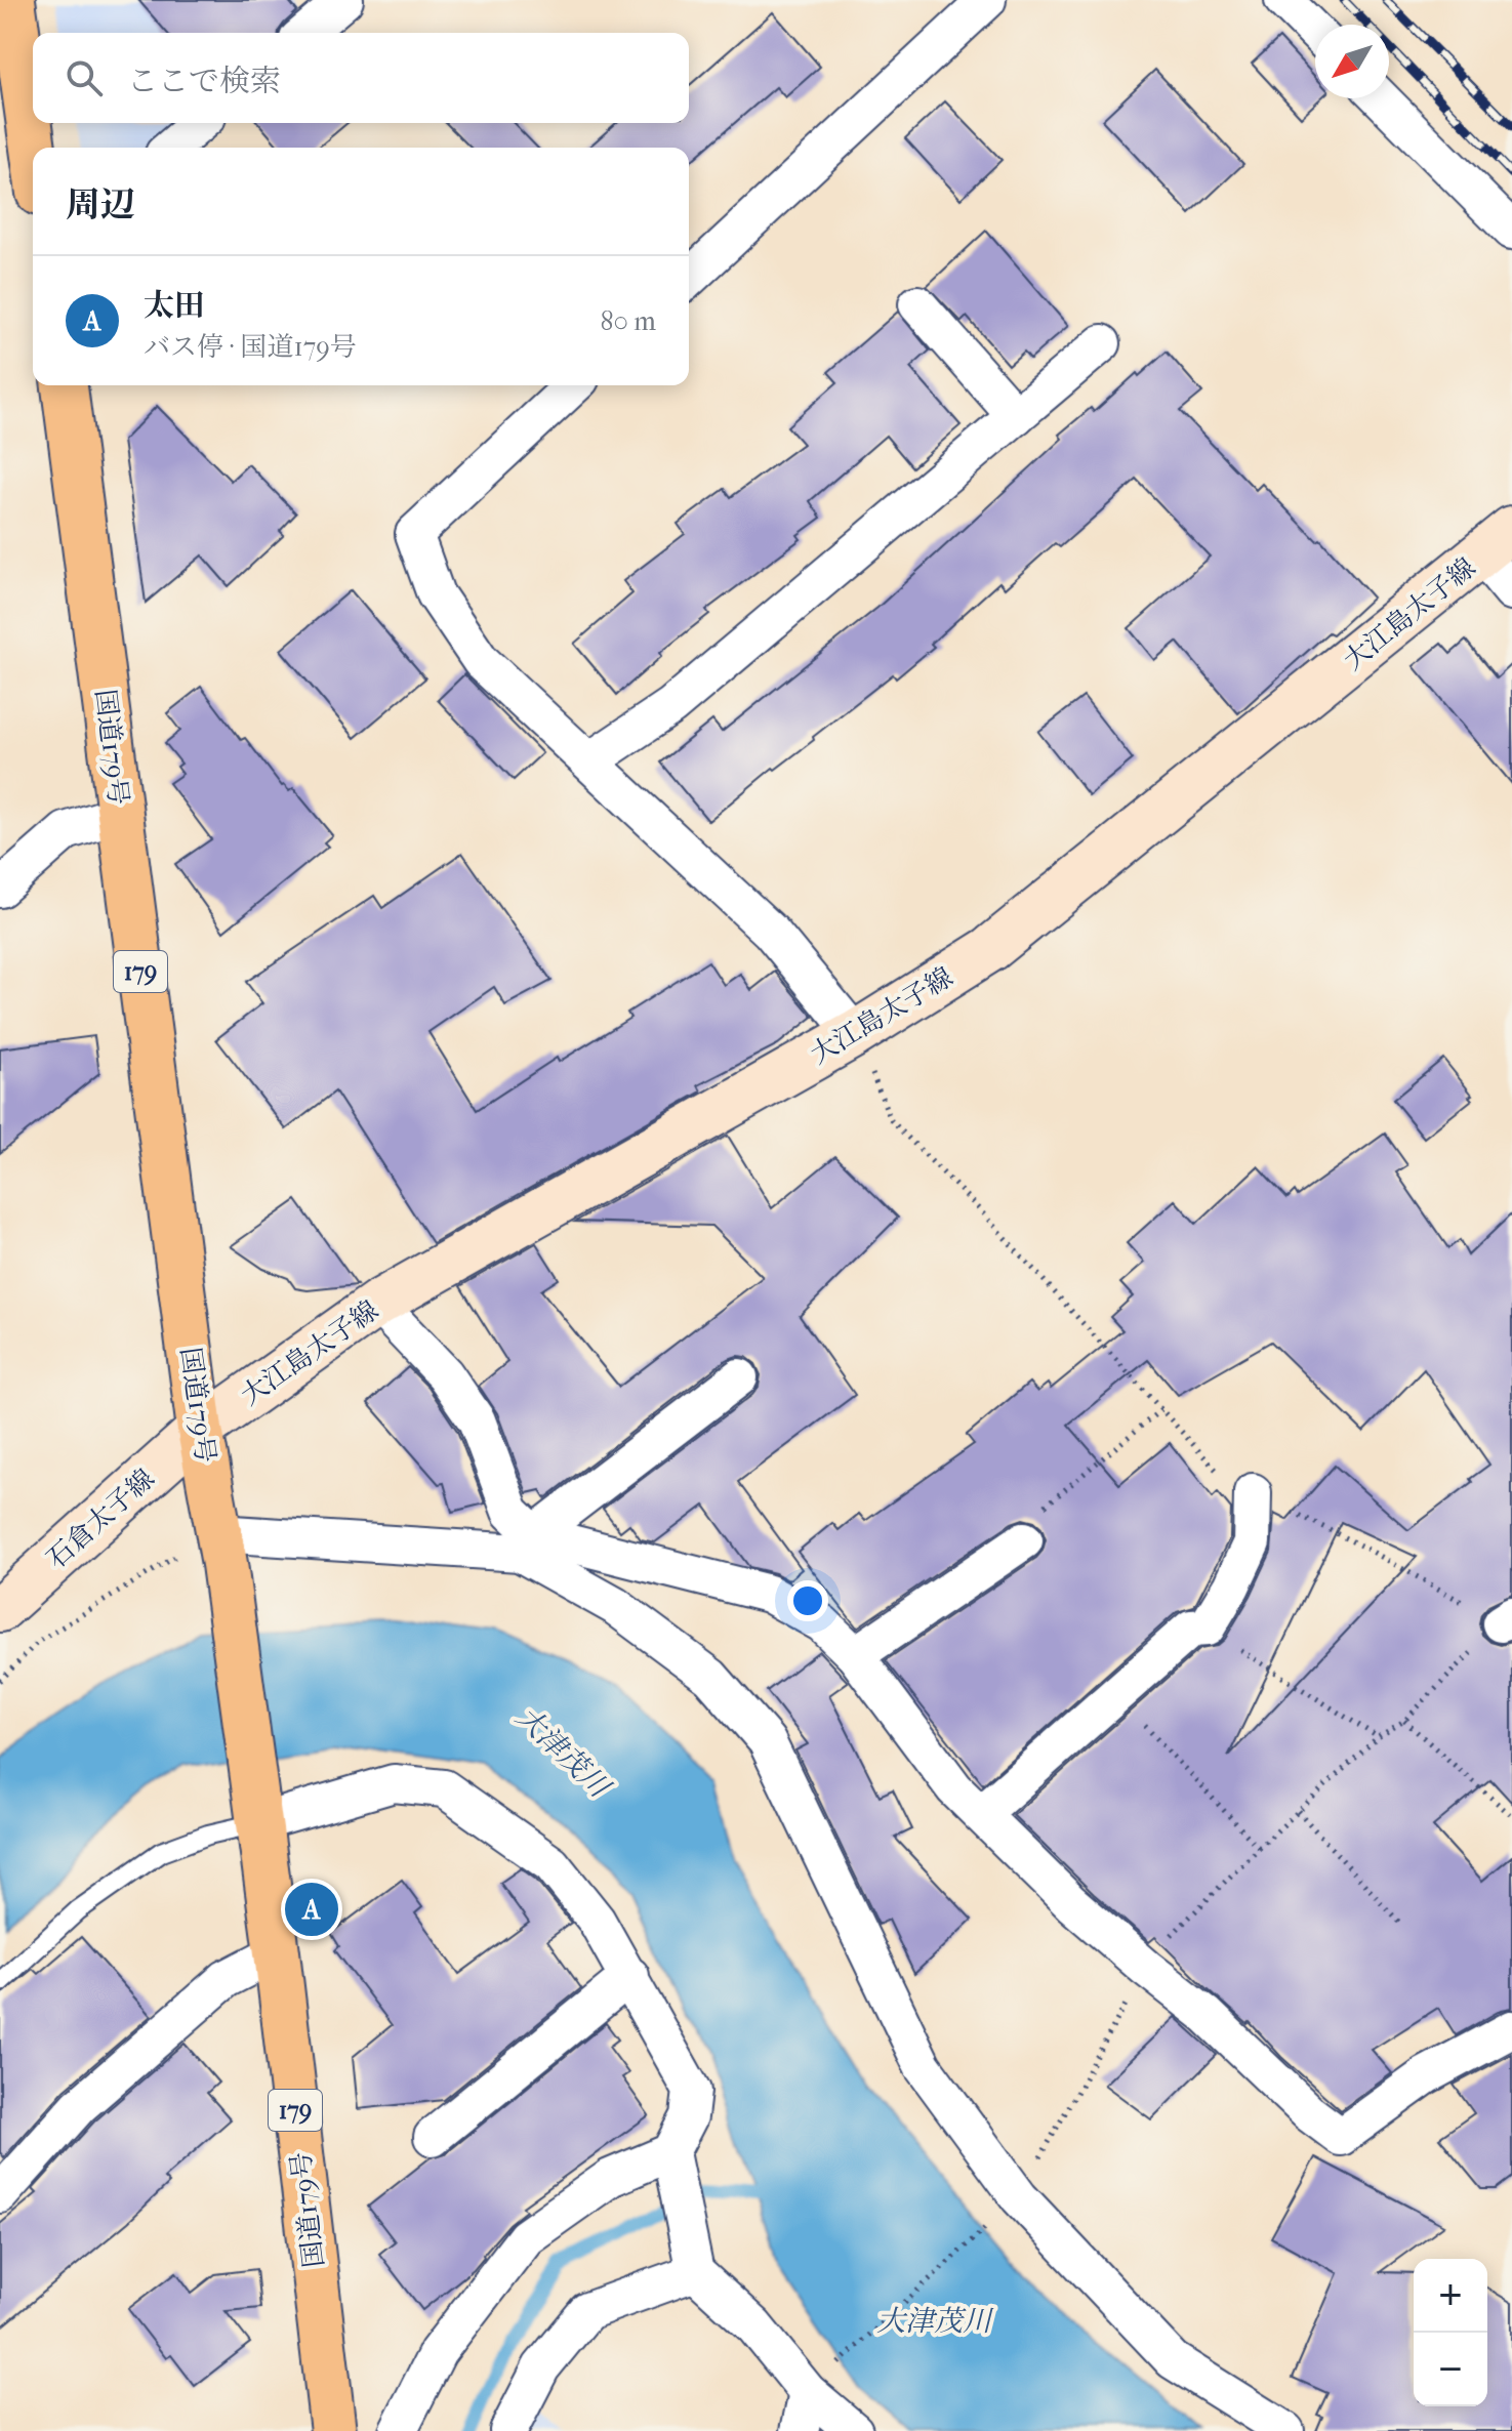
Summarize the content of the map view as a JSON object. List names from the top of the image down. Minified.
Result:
{"streets":{"highway":["国道179号","179"],"main road":["大江島太子線","石倉太子線"]},"crossings":[["大江島太子線","国道179号"],["大江島太子線","石倉太子線"],["国道179号","石倉太子線"]],"water":["大津茂川"],"north":"bottom left","page":{"search":"ここで検索","heading":"周辺","list":[{"mark":"A","name":"太田","note":"バス停 · 国道179号","value":"80 m"}],"pins":"A","map_buttons":["+","−"]}}
